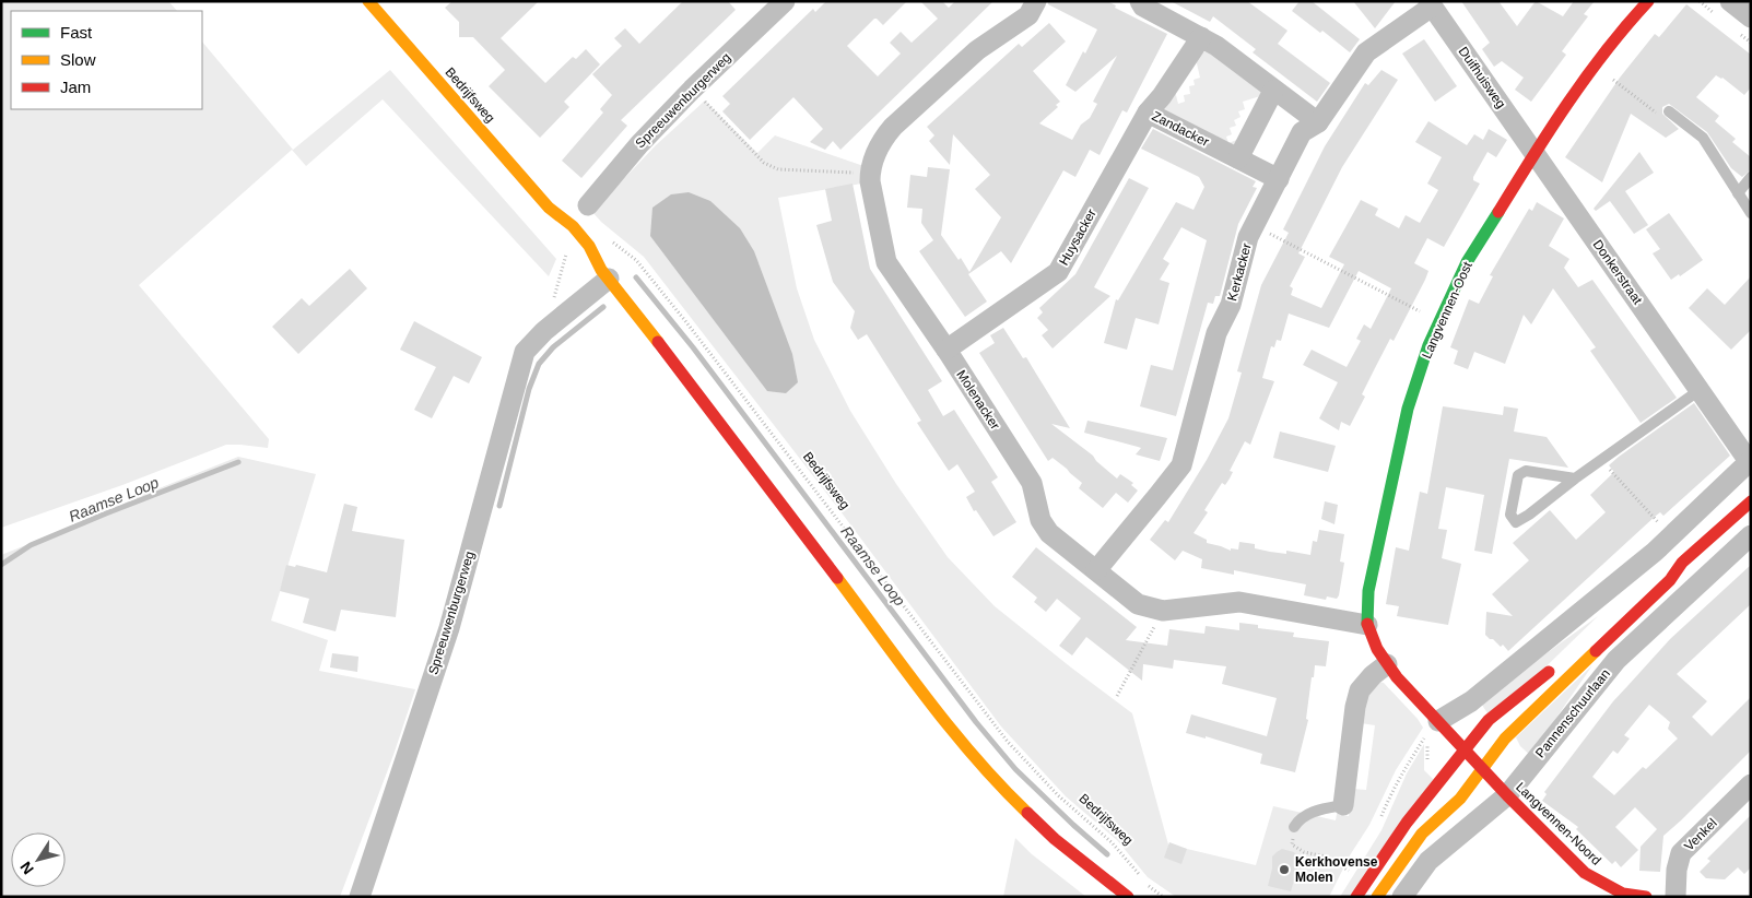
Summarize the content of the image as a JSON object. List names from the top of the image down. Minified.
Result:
{"streets":{"main road":["Bedrijfsweg","Langvennen-Oost","Pannenschuurlaan","Langvennen-Noord"],"street":["Duifhuisweg","Spreeuwenburgerweg","Zandacker","Huysacker","Kerkacker","Donkerstraat","Molenacker","Venkel"]},"crossings":[["Duifhuisweg","Kerkacker"],["Duifhuisweg","Donkerstraat"],["Duifhuisweg","Langvennen-Oost"],["Bedrijfsweg","Spreeuwenburgerweg"],["Zandacker","Huysacker"],["Zandacker","Kerkacker"],["Huysacker","Molenacker"],["Kerkacker","Molenacker"],["Donkerstraat","Langvennen-Oost"],["Langvennen-Oost","Molenacker"],["Langvennen-Oost","Langvennen-Noord"],["Pannenschuurlaan","Langvennen-Noord"]],"water":["Raamse Loop"],"places":["Kerkhovense Molen"],"legend":["Fast","Slow","Jam"],"north":"bottom left"}
